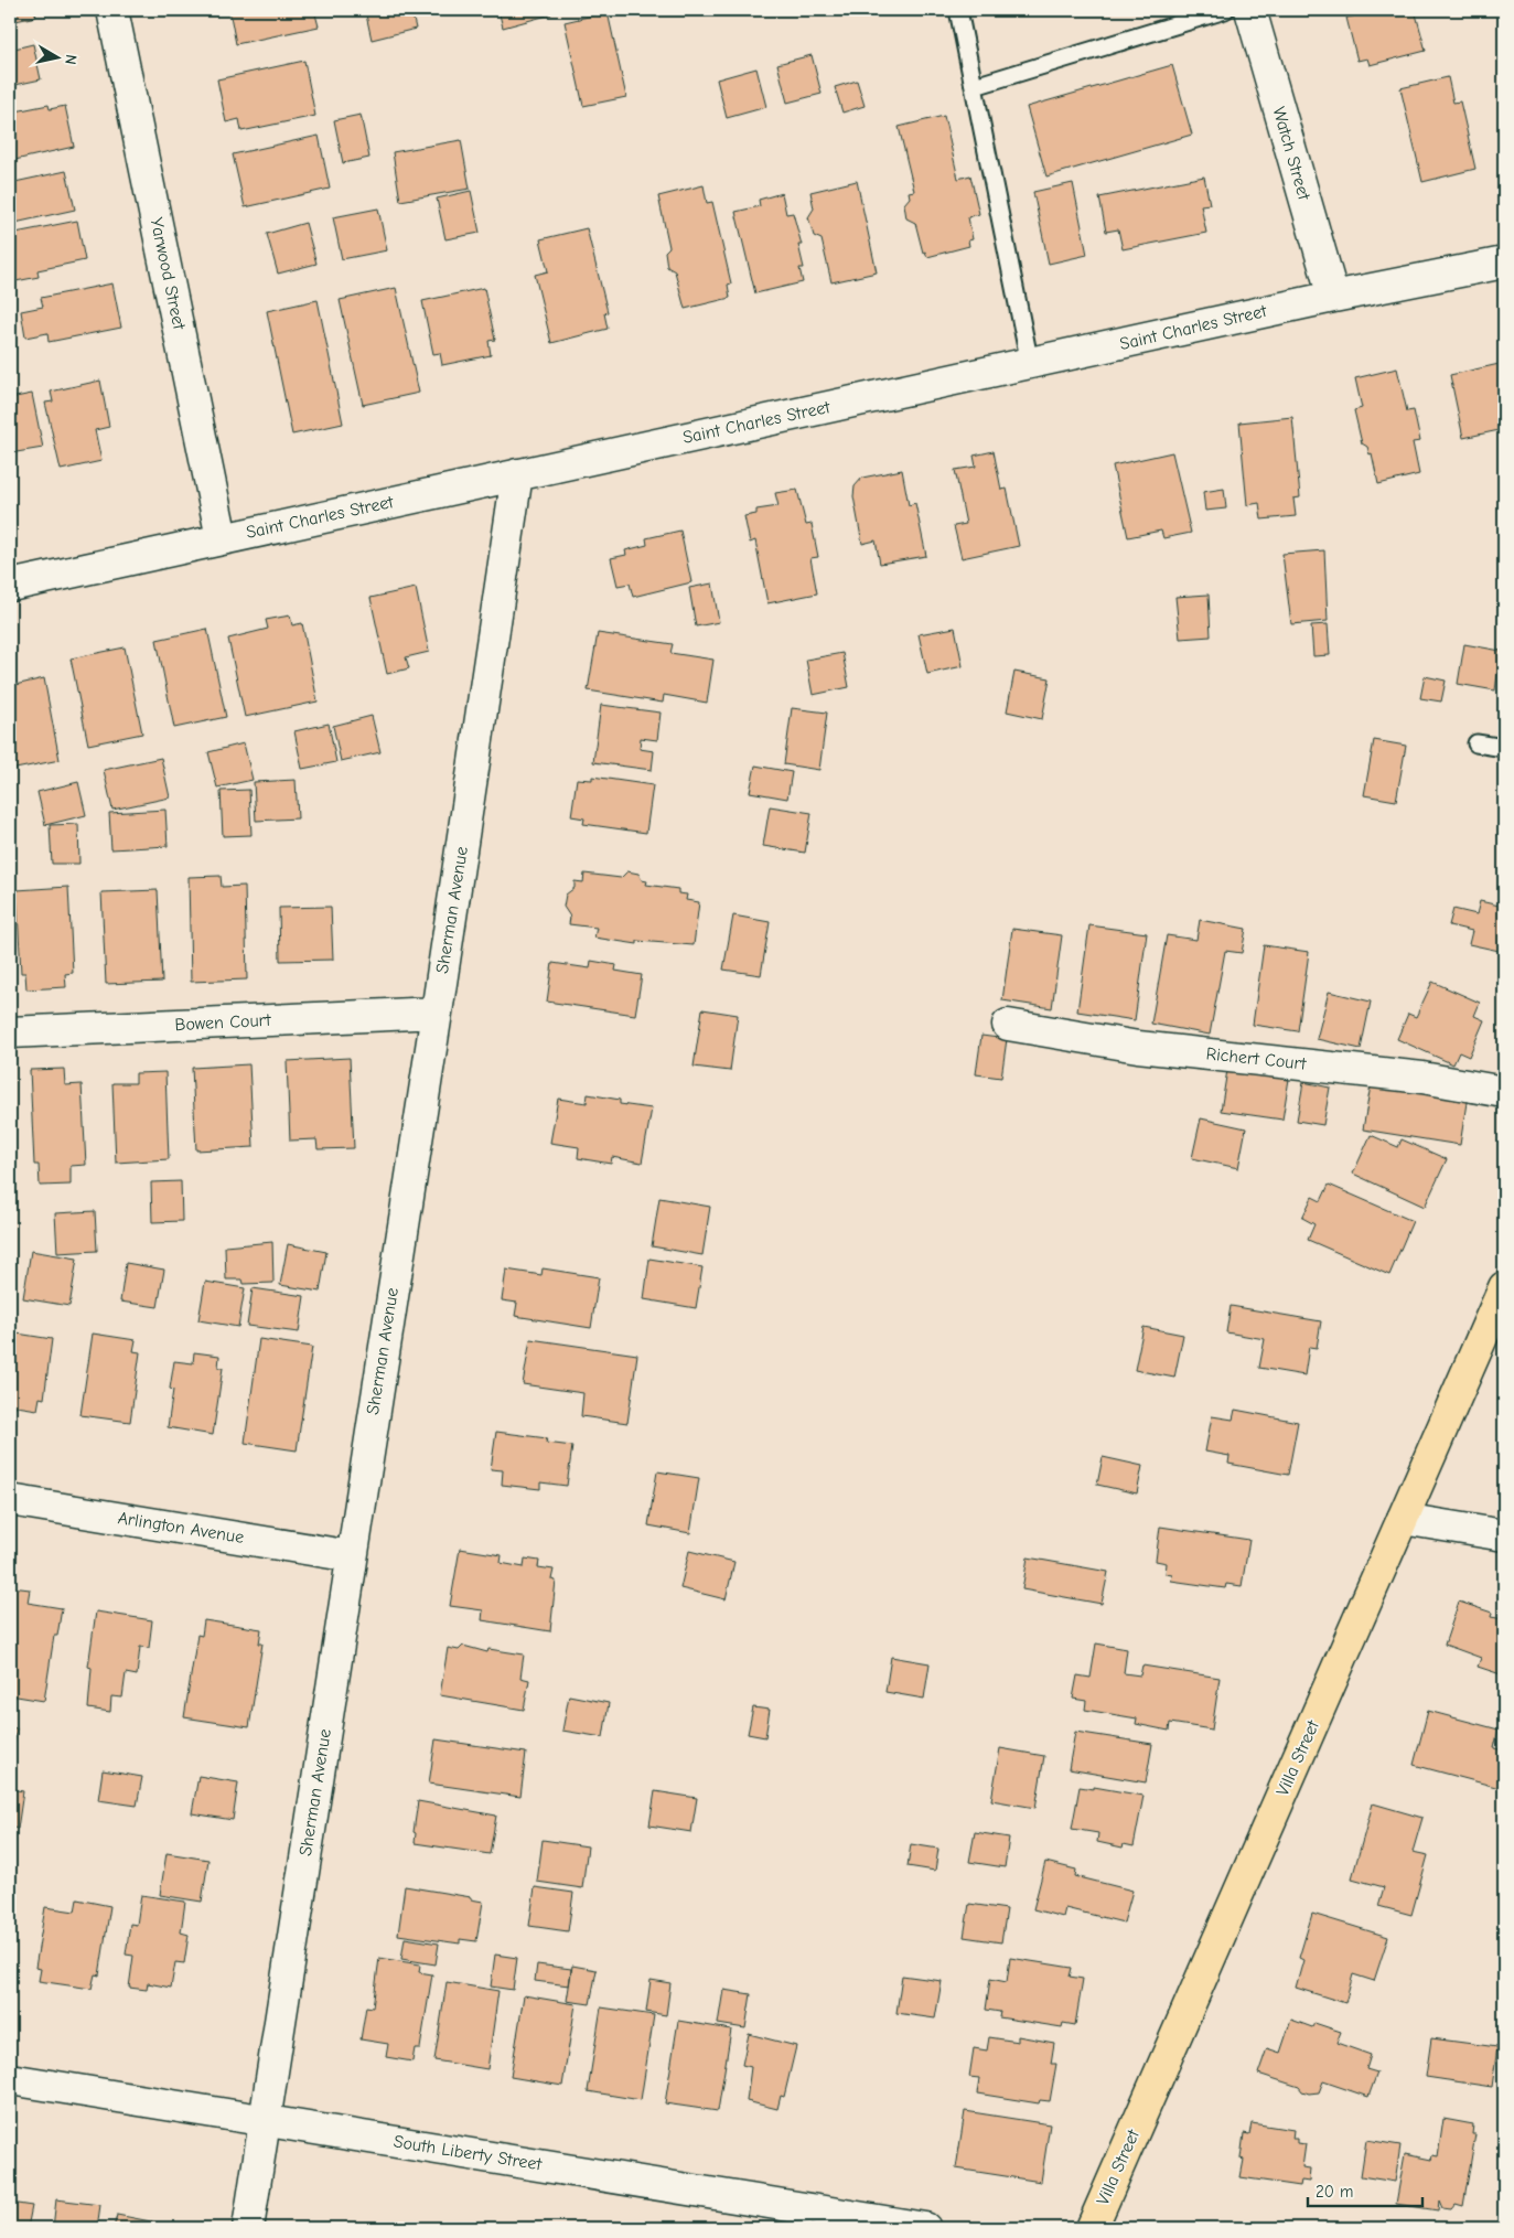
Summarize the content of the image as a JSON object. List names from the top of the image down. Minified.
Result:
{"streets":{"main road":["Villa Street"],"street":["Watch Street","Yarwood Street","Saint Charles Street","Sherman Avenue","Bowen Court","Richert Court","Arlington Avenue","South Liberty Street"]},"crossings":[["Watch Street","Saint Charles Street"],["Yarwood Street","Saint Charles Street"],["Saint Charles Street","Sherman Avenue"],["Sherman Avenue","Bowen Court"],["Sherman Avenue","Arlington Avenue"],["Sherman Avenue","South Liberty Street"]],"scale_bar":"20 m","north":"right"}
